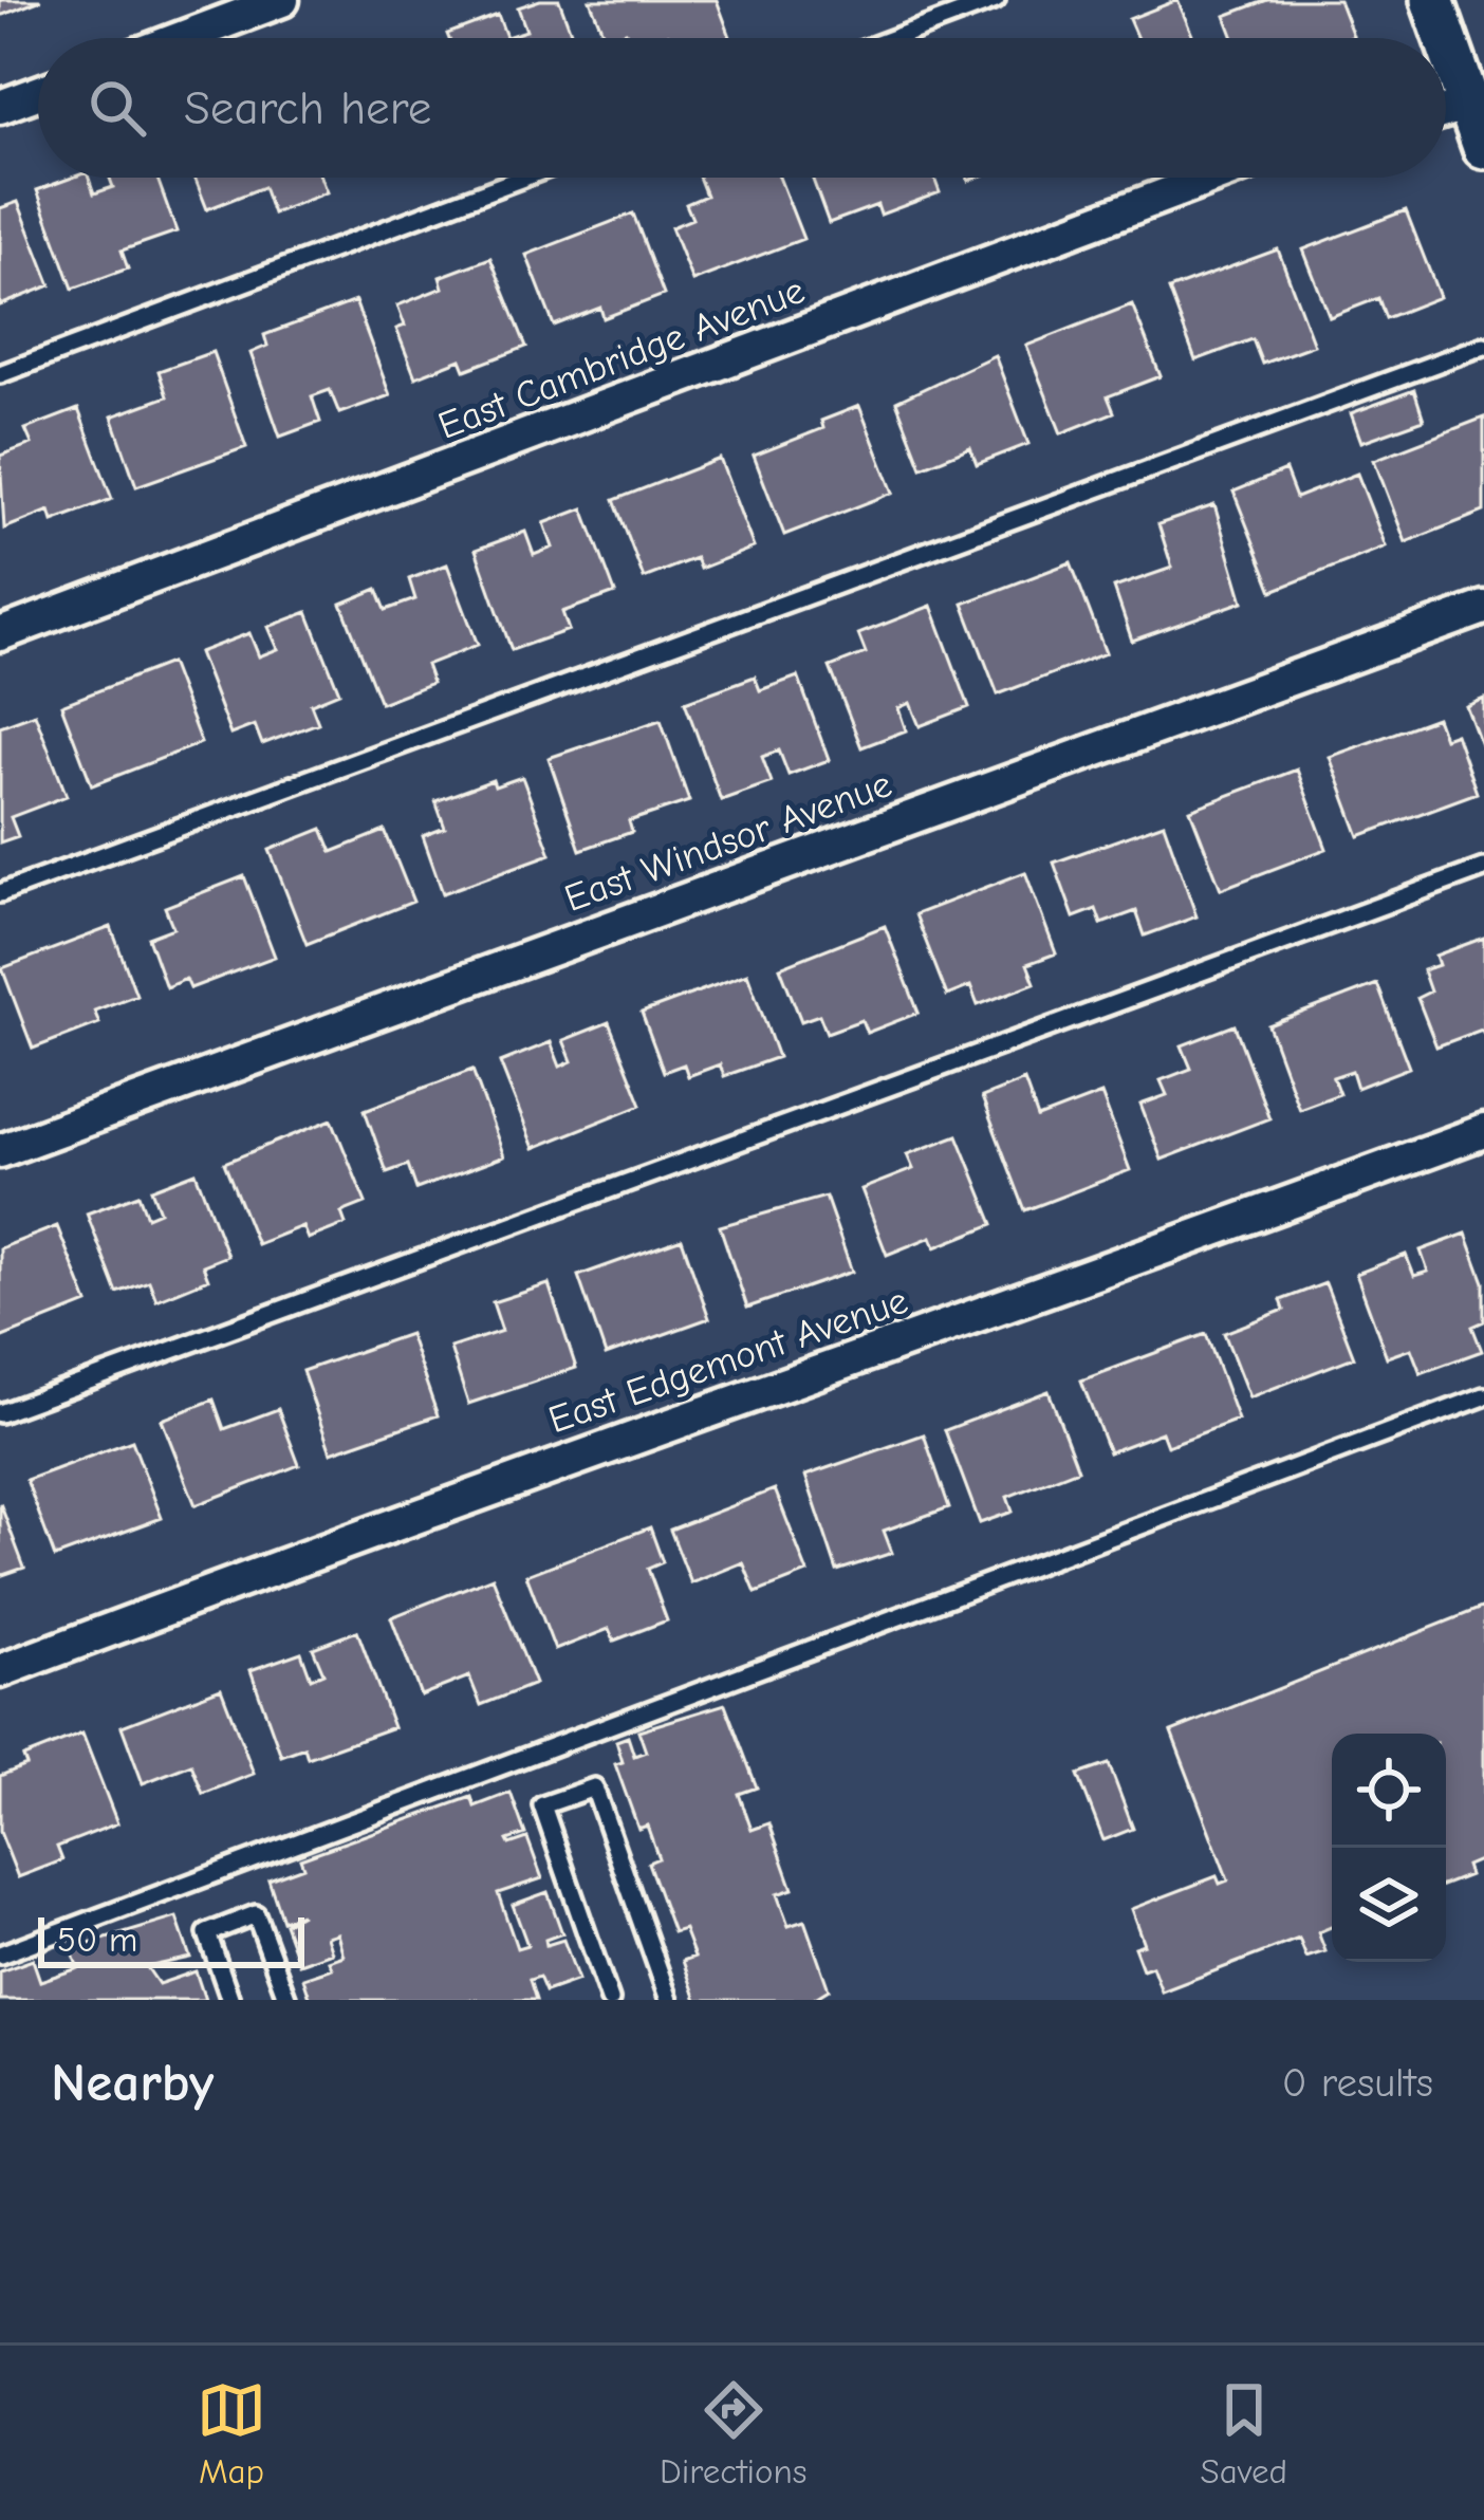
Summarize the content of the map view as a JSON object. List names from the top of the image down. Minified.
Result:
{"streets":{"street":["East Cambridge Avenue","East Windsor Avenue","East Edgemont Avenue"]},"scale_bar":"50 m","page":{"search":"Search here","scale":"50 m","heading":["Nearby","0 results"],"nav":["Map","Directions","Saved"]}}
